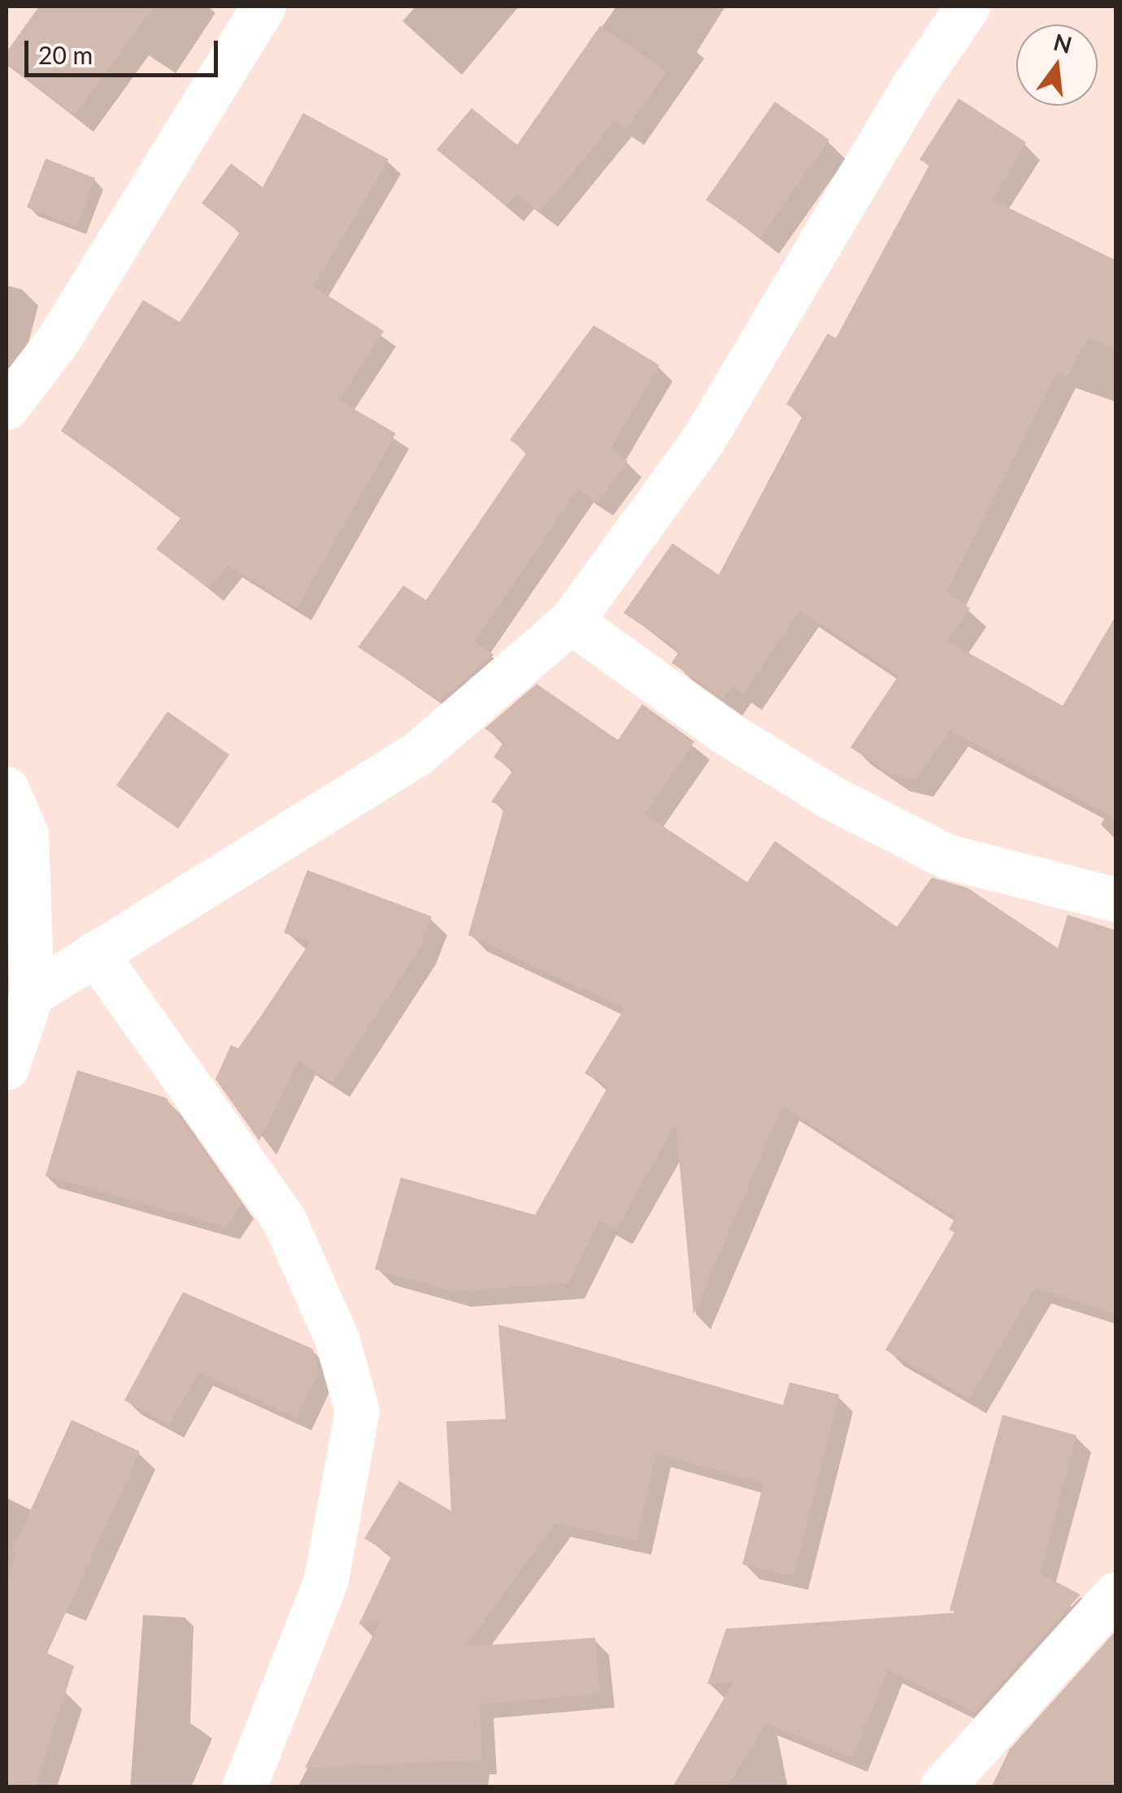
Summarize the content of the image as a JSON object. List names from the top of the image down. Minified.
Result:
{"scale_bar":"20 m","north":"top"}
